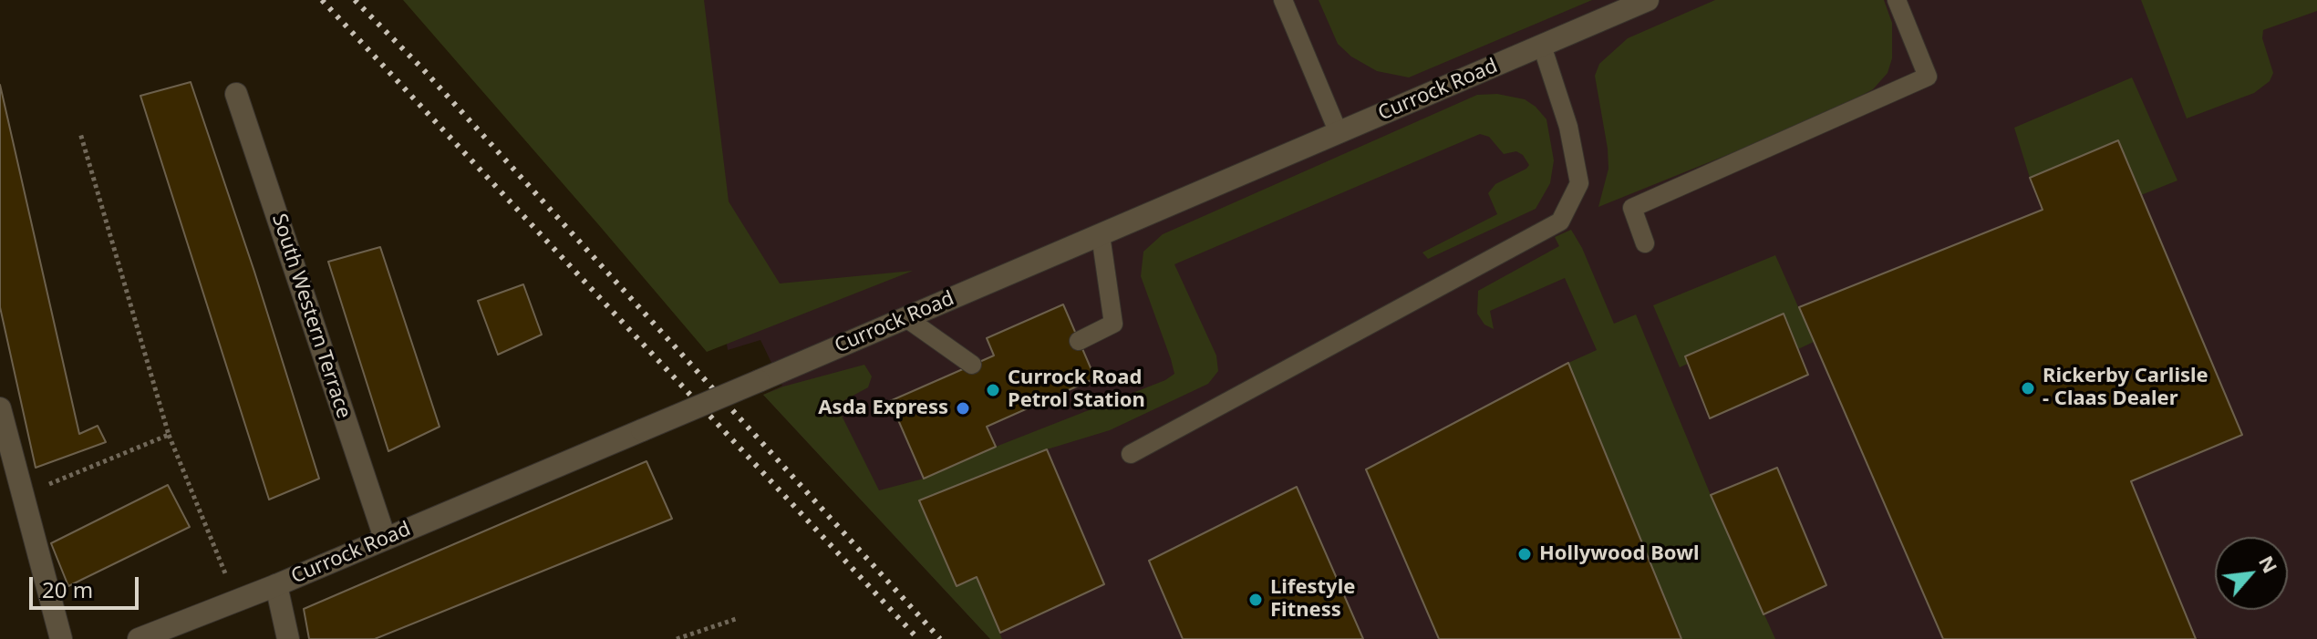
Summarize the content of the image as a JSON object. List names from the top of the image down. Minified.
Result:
{"streets":{"street":["Currock Road","South Western Terrace"]},"crossings":[["Currock Road","South Western Terrace"]],"places":["Rickerby Carlisle - Claas Dealer","Currock Road Petrol Station","Asda Express","Hollywood Bowl","Lifestyle Fitness"],"scale_bar":"20 m","north":"top right"}
